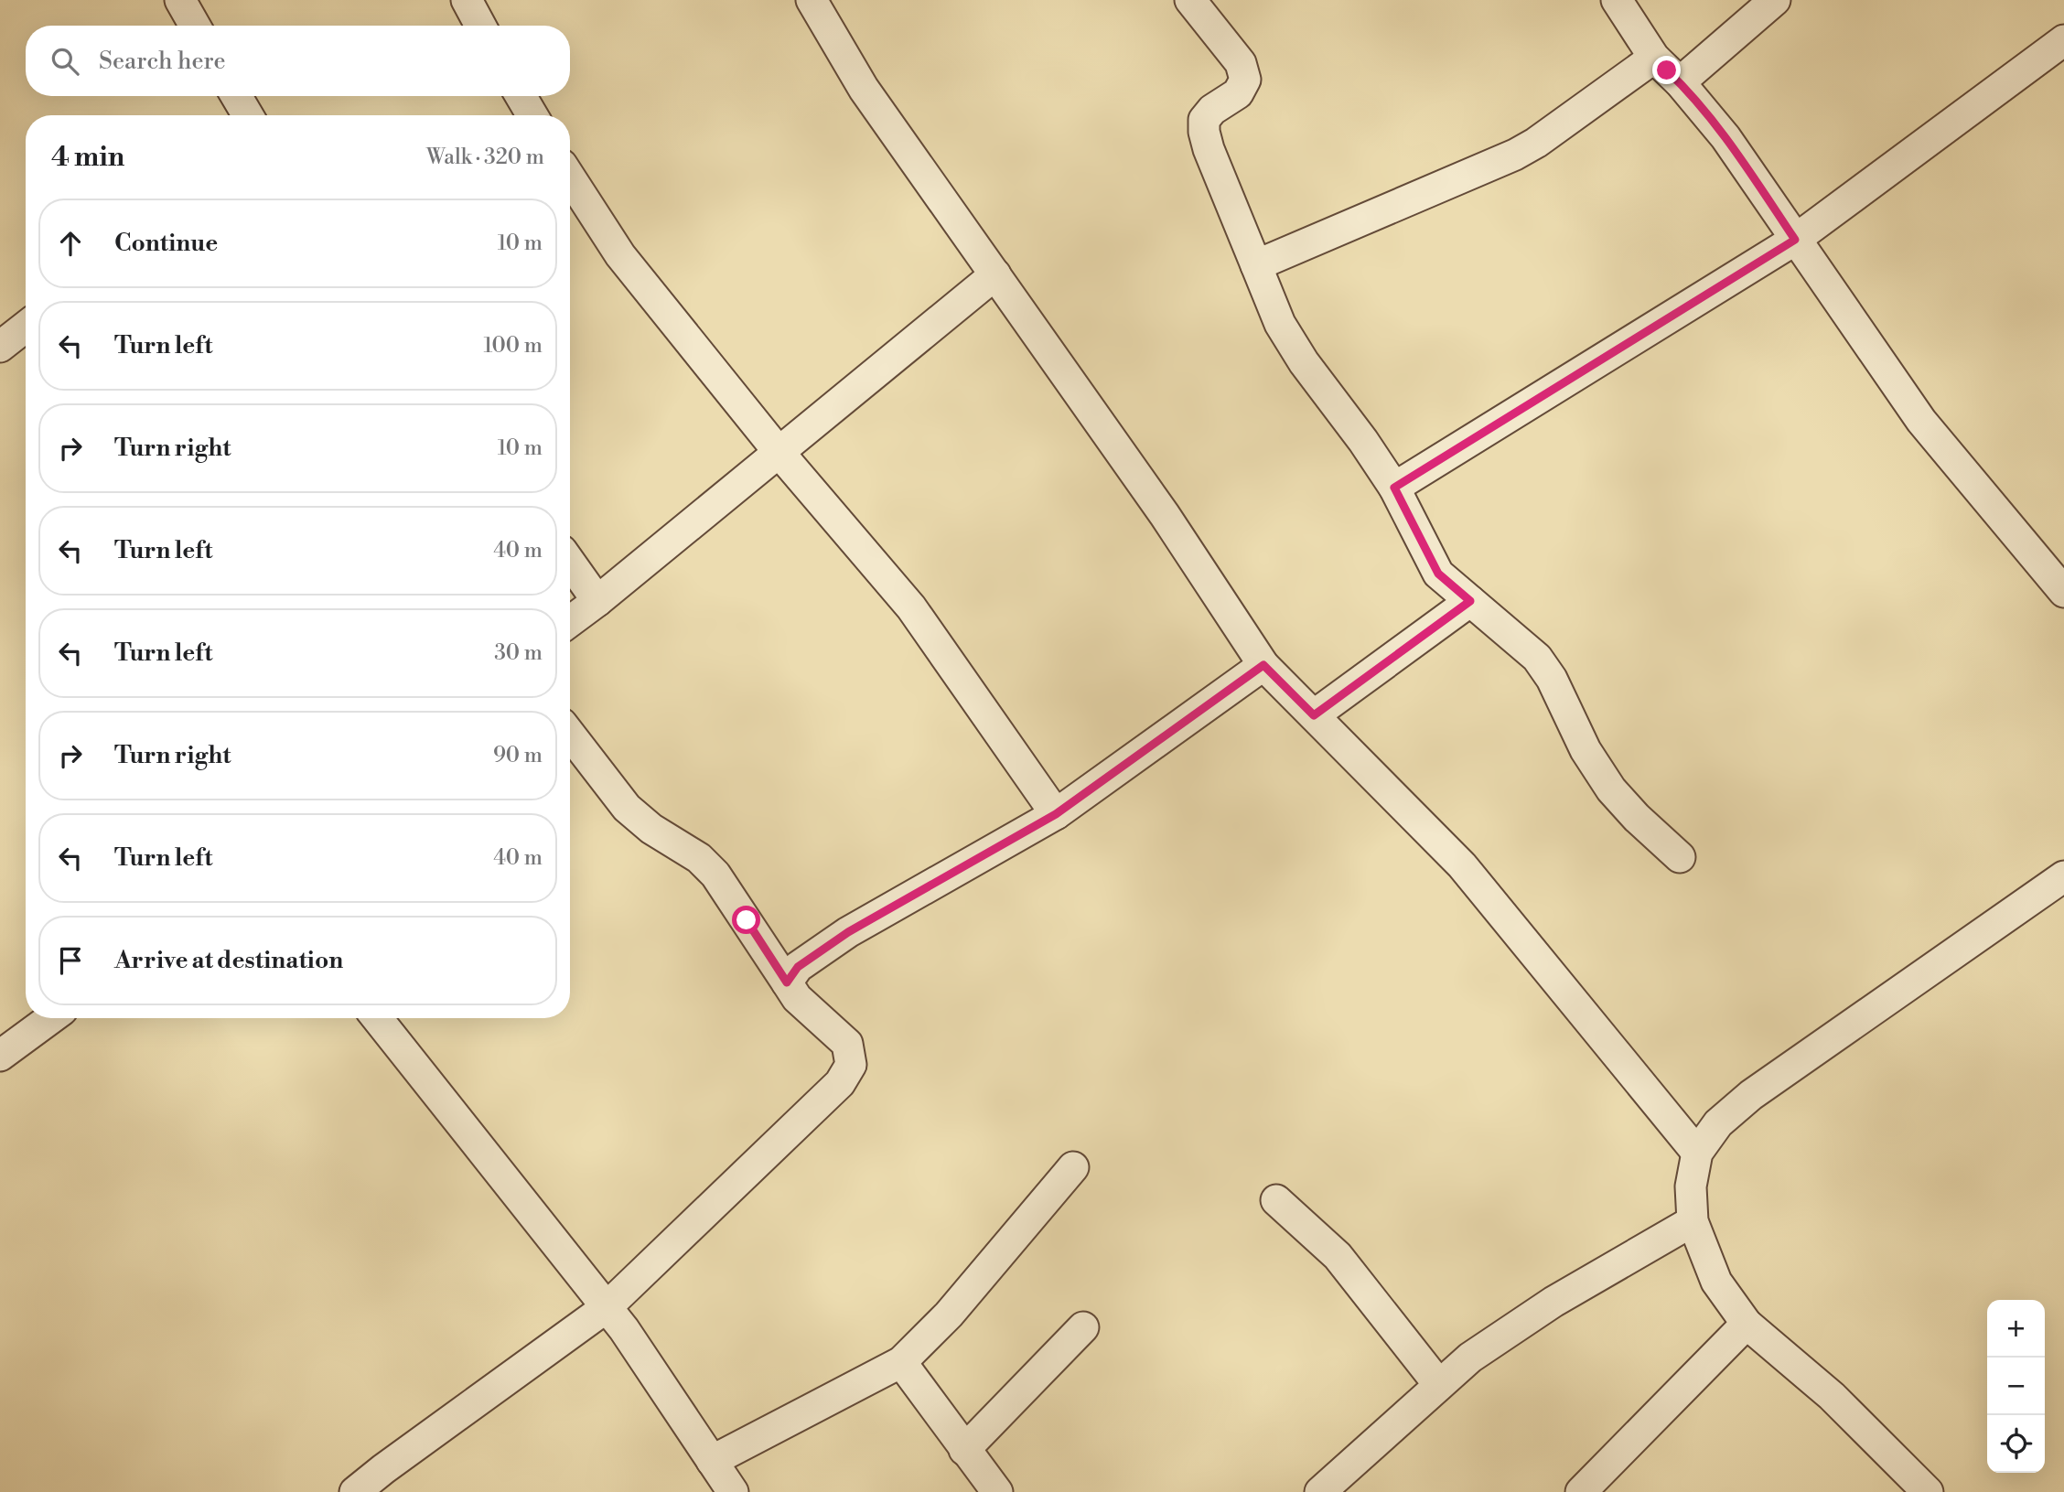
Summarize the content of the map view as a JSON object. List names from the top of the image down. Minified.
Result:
{"page":{"search":"Search here","heading":["4 min","Walk · 320 m"],"list":[["Continue","10 m"],["Turn left","100 m"],["Turn right","10 m"],["Turn left","40 m"],["Turn left","30 m"],["Turn right","90 m"],["Turn left","40 m"],"Arrive at destination"],"map_buttons":["+","−"]}}
